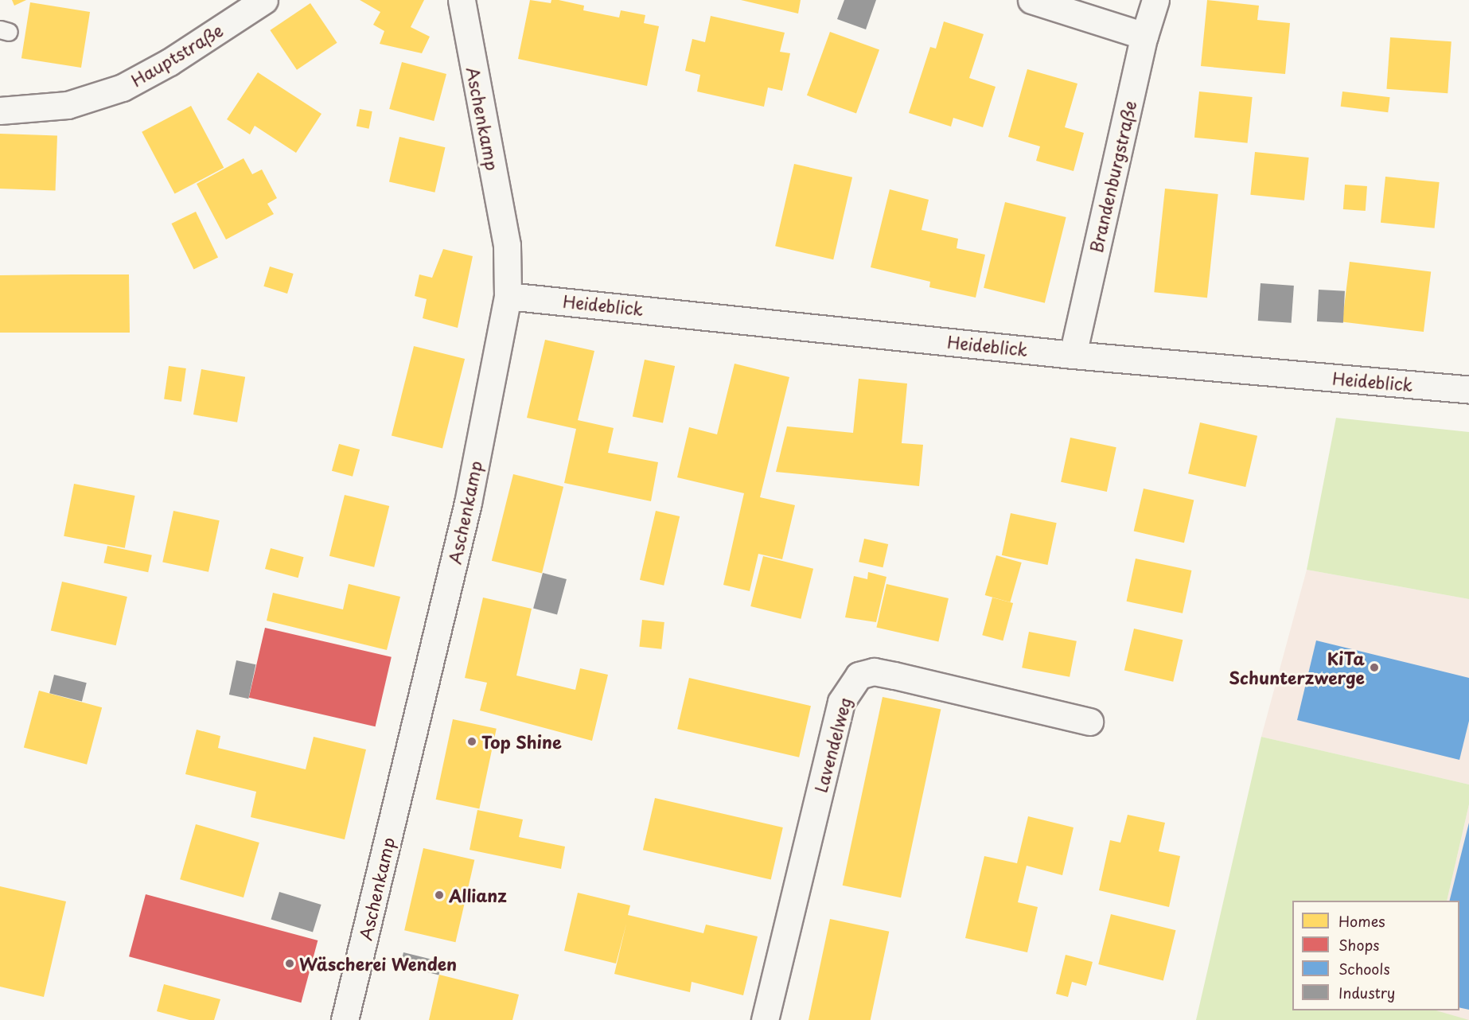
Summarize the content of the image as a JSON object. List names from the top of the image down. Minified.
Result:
{"streets":{"street":["Hauptstraße","Aschenkamp","Brandenburgstraße","Heideblick","Lavendelweg"]},"crossings":[["Aschenkamp","Heideblick"],["Brandenburgstraße","Heideblick"]],"places":["KiTa Schunterzwerge","Top Shine","Allianz","Wäscherei Wenden"],"legend":["Homes","Shops","Schools","Industry"]}
